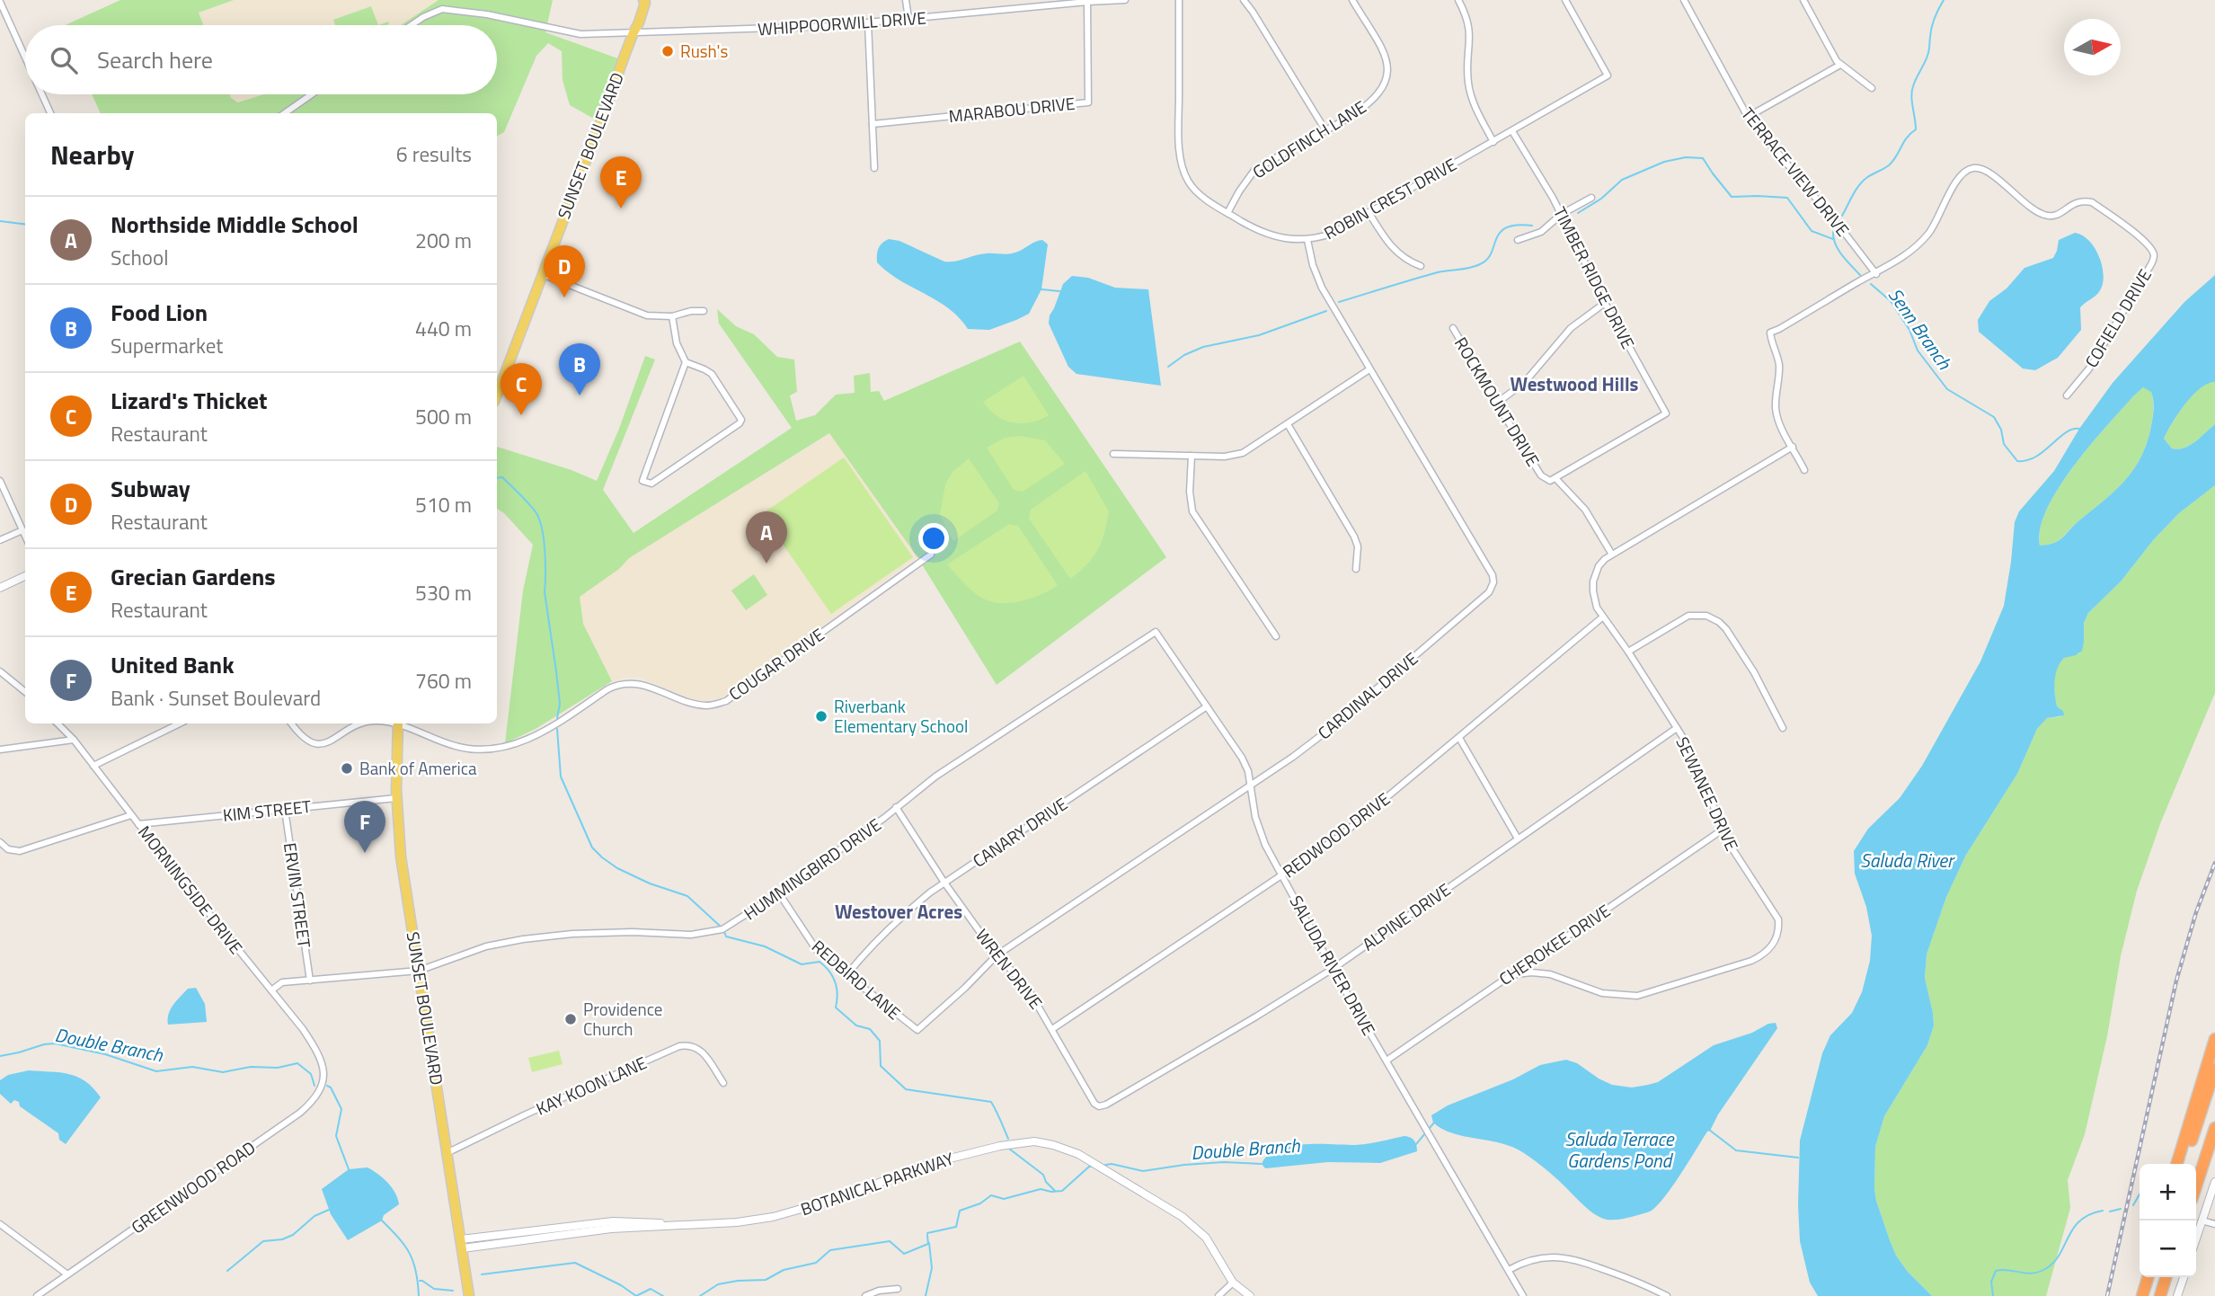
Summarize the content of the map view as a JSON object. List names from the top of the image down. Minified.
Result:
{"streets":{"main road":["SUNSET BOULEVARD"],"street":["WHIPPOORWILL DRIVE","MARABOU DRIVE","GOLDFINCH LANE","TERRACE VIEW DRIVE","ROBIN CREST DRIVE","TIMBER RIDGE DRIVE","COFIELD DRIVE","ROCKMOUNT DRIVE","COUGAR DRIVE","CARDINAL DRIVE","SEWANEE DRIVE","KIM STREET","CANARY DRIVE","REDWOOD DRIVE","HUMMINGBIRD DRIVE","MORNINGSIDE DRIVE","ERVIN STREET","ALPINE DRIVE","CHEROKEE DRIVE","SALUDA RIVER DRIVE","WREN DRIVE","REDBIRD LANE","KAY KOON LANE","BOTANICAL PARKWAY","GREENWOOD ROAD"]},"crossings":[["WHIPPOORWILL DRIVE","MARABOU DRIVE"],["WHIPPOORWILL DRIVE","SUNSET BOULEVARD"],["GOLDFINCH LANE","ROBIN CREST DRIVE"],["SUNSET BOULEVARD","KIM STREET"],["SUNSET BOULEVARD","HUMMINGBIRD DRIVE"],["SUNSET BOULEVARD","KAY KOON LANE"],["SUNSET BOULEVARD","BOTANICAL PARKWAY"],["TERRACE VIEW DRIVE","COFIELD DRIVE"],["ROBIN CREST DRIVE","TIMBER RIDGE DRIVE"],["ROBIN CREST DRIVE","CARDINAL DRIVE"],["TIMBER RIDGE DRIVE","ROCKMOUNT DRIVE"],["COFIELD DRIVE","SEWANEE DRIVE"],["ROCKMOUNT DRIVE","SEWANEE DRIVE"],["CARDINAL DRIVE","SALUDA RIVER DRIVE"],["CARDINAL DRIVE","WREN DRIVE"],["CARDINAL DRIVE","REDBIRD LANE"],["SEWANEE DRIVE","REDWOOD DRIVE"],["SEWANEE DRIVE","ALPINE DRIVE"],["SEWANEE DRIVE","CHEROKEE DRIVE"],["KIM STREET","MORNINGSIDE DRIVE"],["KIM STREET","ERVIN STREET"],["CANARY DRIVE","SALUDA RIVER DRIVE"],["CANARY DRIVE","WREN DRIVE"],["CANARY DRIVE","REDBIRD LANE"],["REDWOOD DRIVE","SALUDA RIVER DRIVE"],["REDWOOD DRIVE","WREN DRIVE"],["HUMMINGBIRD DRIVE","MORNINGSIDE DRIVE"],["HUMMINGBIRD DRIVE","ERVIN STREET"],["HUMMINGBIRD DRIVE","SALUDA RIVER DRIVE"],["HUMMINGBIRD DRIVE","WREN DRIVE"],["HUMMINGBIRD DRIVE","REDBIRD LANE"],["MORNINGSIDE DRIVE","GREENWOOD ROAD"],["ALPINE DRIVE","SALUDA RIVER DRIVE"],["ALPINE DRIVE","WREN DRIVE"],["CHEROKEE DRIVE","SALUDA RIVER DRIVE"]],"districts":["Westwood Hills","Westover Acres"],"water":["Senn Branch","Saluda River","Double Branch","Saluda Terrace Gardens Pond"],"places":["Rush's","Riverbank Elementary School","Bank of America","Providence Church"],"north":"right","page":{"search":"Search here","heading":["Nearby","6 results"],"pins":["E","D","B","C","A","F"],"list":[{"mark":"A","name":"Northside Middle School","note":"School","value":"200 m"},{"mark":"B","name":"Food Lion","note":"Supermarket","value":"440 m"},{"mark":"C","name":"Lizard's Thicket","note":"Restaurant","value":"500 m"},{"mark":"D","name":"Subway","note":"Restaurant","value":"510 m"},{"mark":"E","name":"Grecian Gardens","note":"Restaurant","value":"530 m"},{"mark":"F","name":"United Bank","note":"Bank · Sunset Boulevard","value":"760 m"}],"map_buttons":["+","−"]}}
